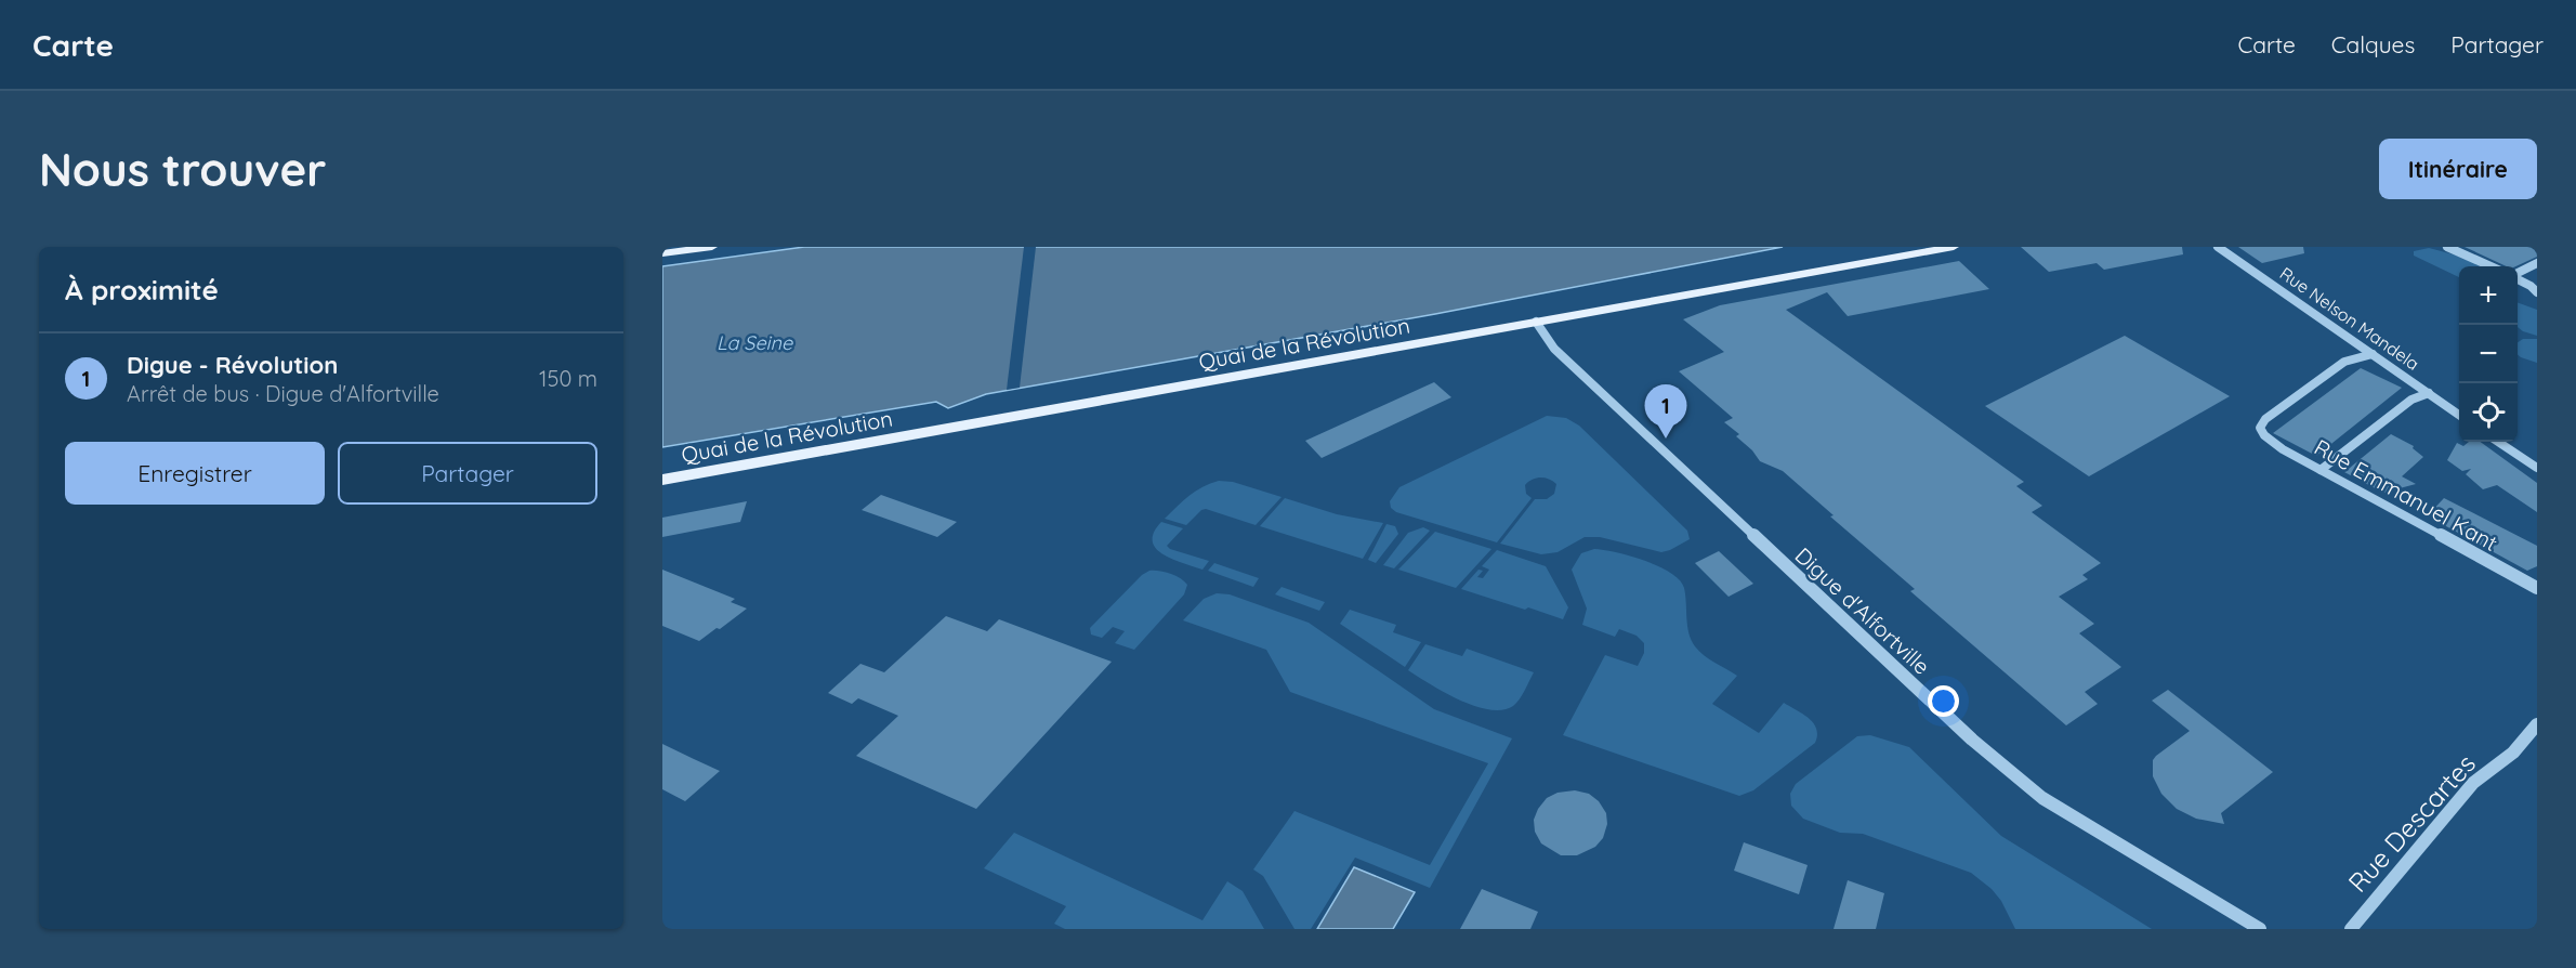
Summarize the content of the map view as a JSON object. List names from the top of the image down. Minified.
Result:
{"streets":{"main road":["Quai de la Révolution"],"street":["Rue Nelson Mandela","Rue Emmanuel Kant","Digue d'Alfortville","Rue Descartes"]},"crossings":[["Rue Nelson Mandela","Rue Emmanuel Kant"],["Quai de la Révolution","Digue d'Alfortville"]],"water":["La Seine"],"page":{"header":"Carte","nav":["Carte","Calques","Partager"],"buttons":["Itinéraire",["Enregistrer","Partager"]],"title":"Nous trouver","heading":"À proximité","map_buttons":["+","−"],"list":[{"mark":"1","name":"Digue - Révolution","note":"Arrêt de bus · Digue d'Alfortville","value":"150 m"}],"pins":"1"}}
